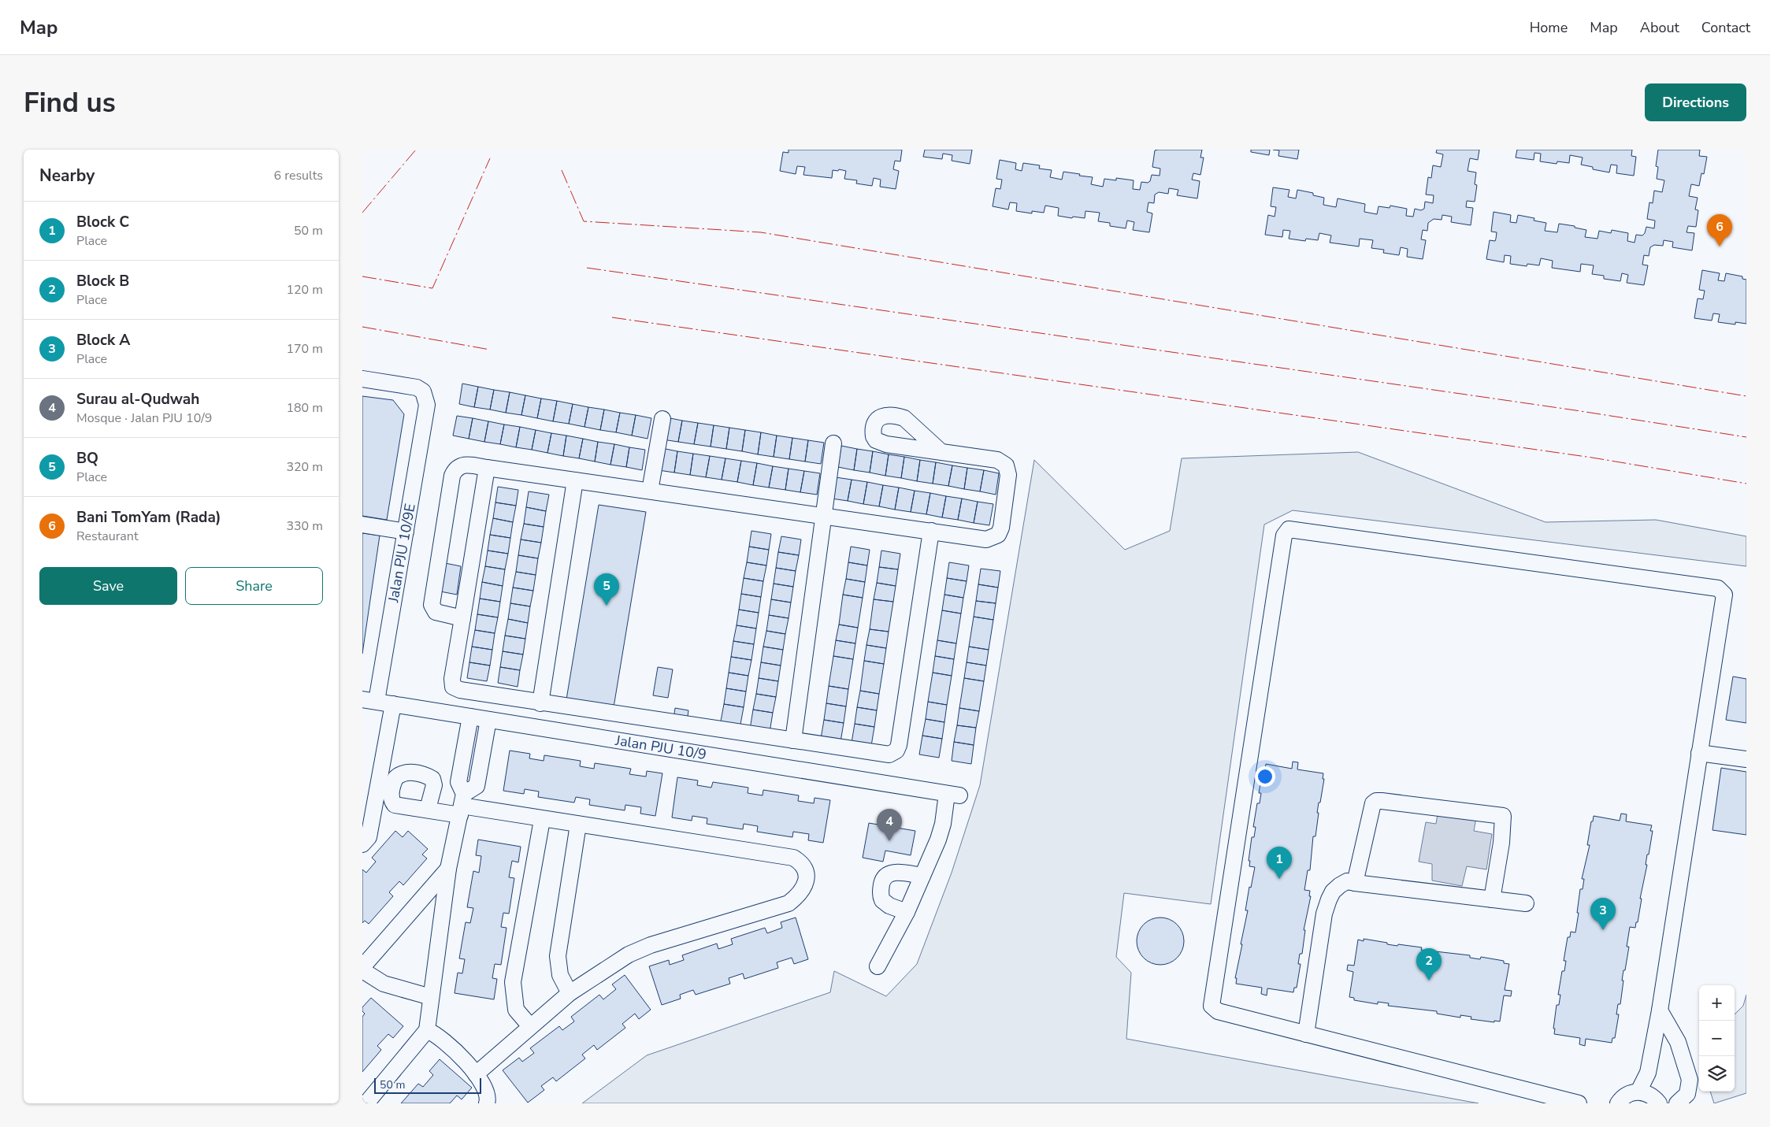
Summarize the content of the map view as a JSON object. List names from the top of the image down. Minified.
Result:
{"streets":{"street":["Jalan PJU 10/9E","Jalan PJU 10/9"]},"crossings":[["Jalan PJU 10/9E","Jalan PJU 10/9"]],"scale_bar":"50 m","page":{"header":"Map","nav":["Home","Map","About","Contact"],"buttons":["Directions",["Save","Share"]],"title":"Find us","heading":["Nearby","6 results"],"list":[{"mark":"1","name":"Block C","note":"Place","value":"50 m"},{"mark":"2","name":"Block B","note":"Place","value":"120 m"},{"mark":"3","name":"Block A","note":"Place","value":"170 m"},{"mark":"4","name":"Surau al-Qudwah","note":"Mosque · Jalan PJU 10/9","value":"180 m"},{"mark":"5","name":"BQ","note":"Place","value":"320 m"},{"mark":"6","name":"Bani TomYam (Rada)","note":"Restaurant","value":"330 m"}],"pins":["6","5","4","1","3","2"],"map_buttons":["+","−"],"scale":"50 m"}}
